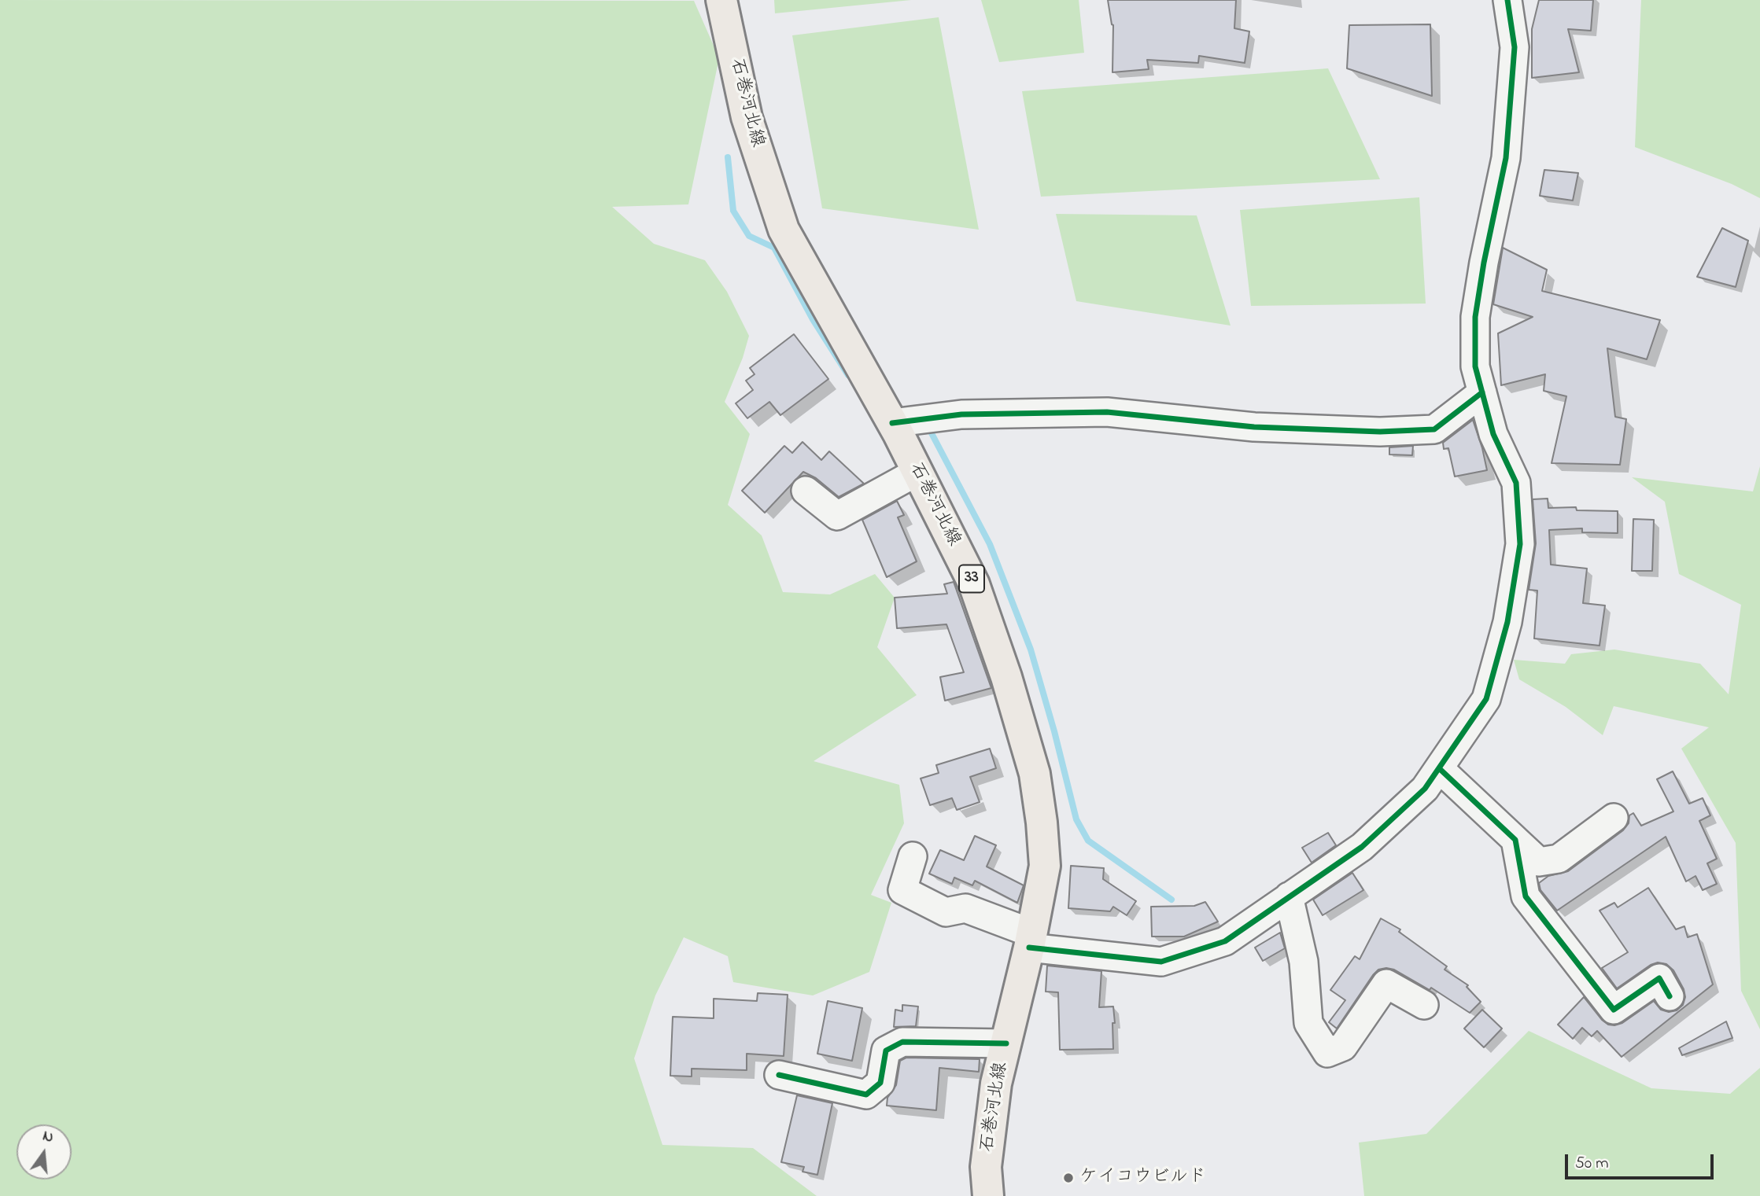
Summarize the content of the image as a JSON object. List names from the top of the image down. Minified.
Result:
{"streets":{"main road":["石巻河北線","33"]},"places":["ケイコウビルド"],"scale_bar":"50 m","north":"top"}
